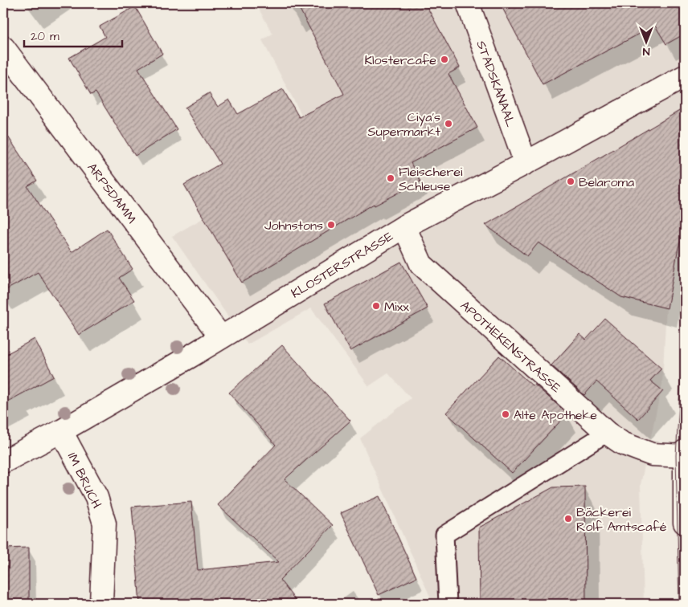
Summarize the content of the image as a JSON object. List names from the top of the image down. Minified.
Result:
{"streets":{"street":["STADSKANAAL","ARPSDAMM","KLOSTERSTRASSE","APOTHEKENSTRASSE","IM BRUCH"]},"crossings":[["STADSKANAAL","KLOSTERSTRASSE"],["ARPSDAMM","KLOSTERSTRASSE"],["KLOSTERSTRASSE","APOTHEKENSTRASSE"],["KLOSTERSTRASSE","IM BRUCH"]],"places":["Klostercafe","Ciya's Supermarkt","Fleischerei Schleuse","Belaroma","Johnstons","Mixx","Alte Apotheke","Bäckerei Rolf Amtscafé"],"scale_bar":"20 m","north":"bottom"}
